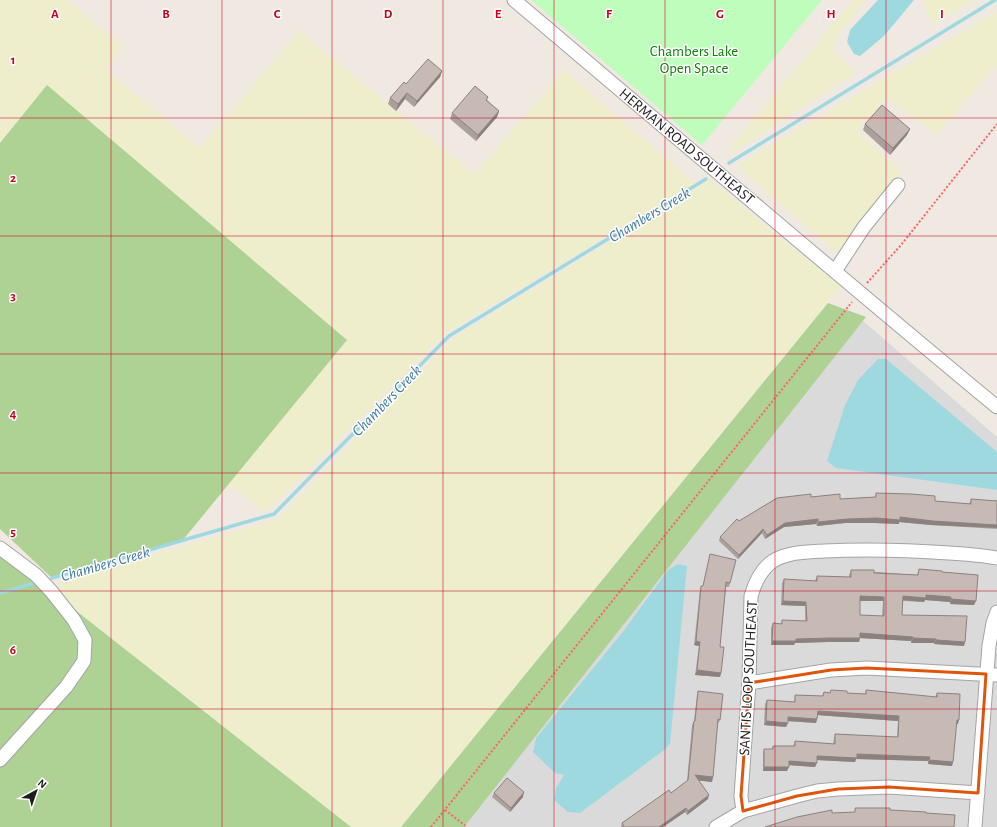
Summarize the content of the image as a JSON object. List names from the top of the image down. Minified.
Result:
{"streets":{"street":["HERMAN ROAD SOUTHEAST","SANTIS LOOP SOUTHEAST"]},"water":["Chambers Creek"],"parks":["Chambers Lake Open Space"],"north":"top right","grid":{"columns":["A","B","C","D","E","F","G","H","I"],"rows":["1","2","3","4","5","6"]}}
